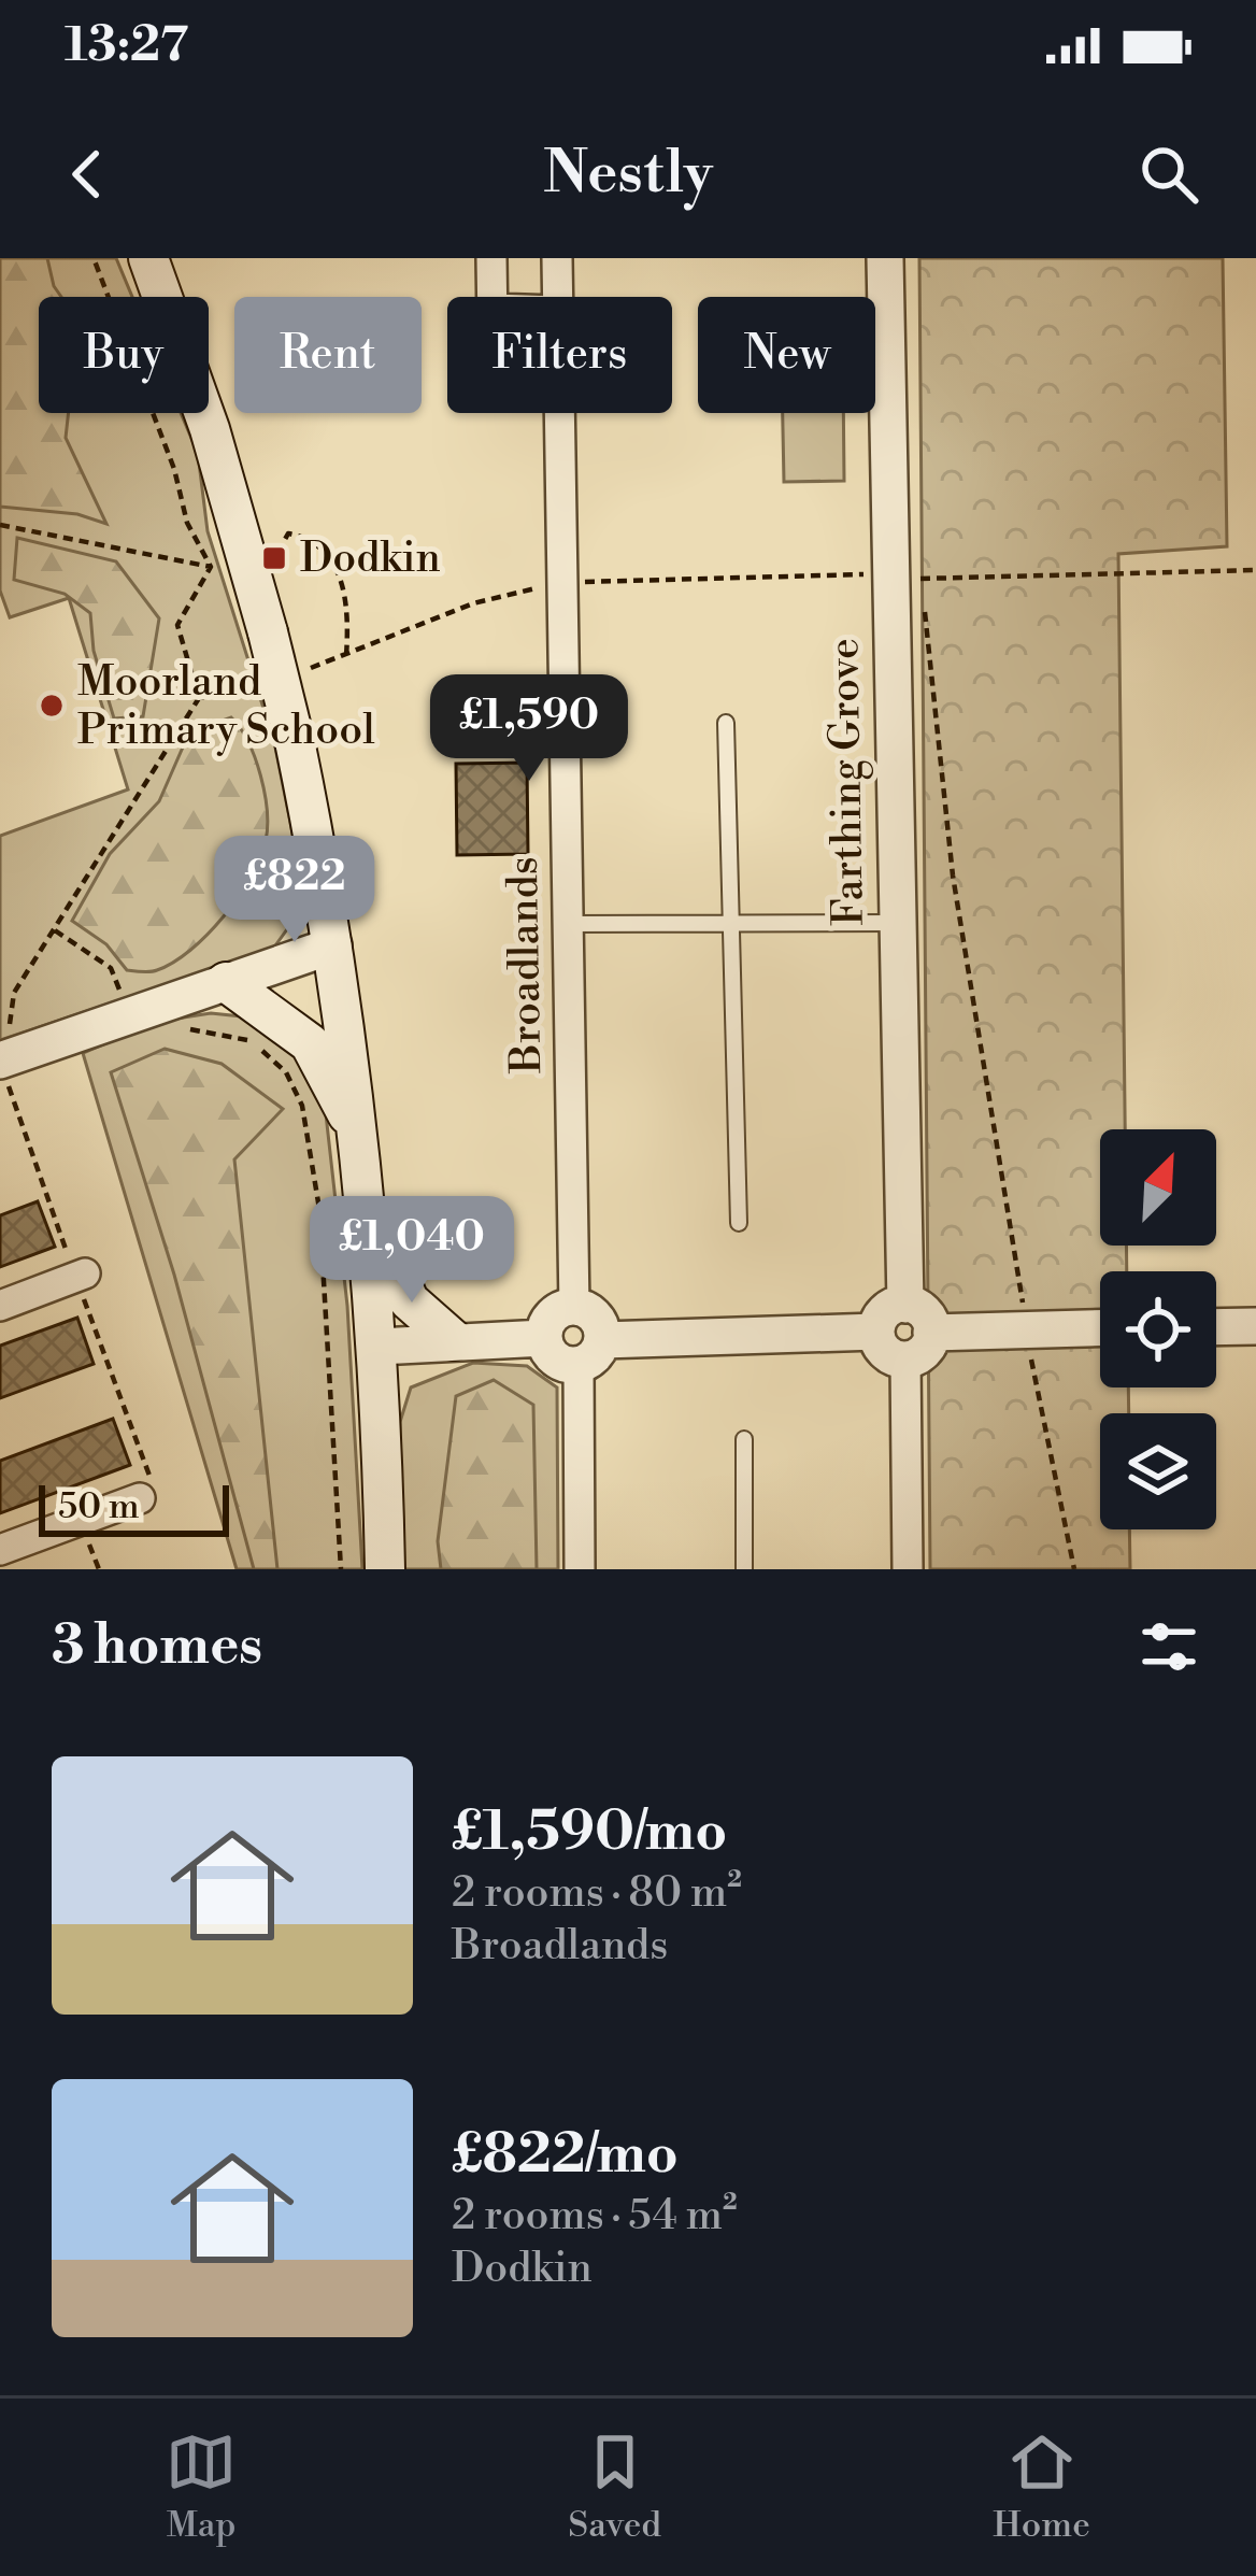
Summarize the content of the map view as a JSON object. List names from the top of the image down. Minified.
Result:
{"streets":{"street":["Farthing Grove","Broadlands"]},"places":{"transit":["Dodkin"],"other":["Moorland Primary School"]},"scale_bar":"50 m","north":"top right","page":{"status":"13:27","header":"Nestly","chip":["Buy","Rent","Filters","New"],"price":["£1,590","£822","£1,040"],"scale":"50 m","heading":"3 homes","list":[{"name":"£1,590/mo","note":"2 rooms · 80 m² · Broadlands"},{"name":"£822/mo","note":"2 rooms · 54 m² · Dodkin"}],"tabs":["Map","Saved","Home"]}}
